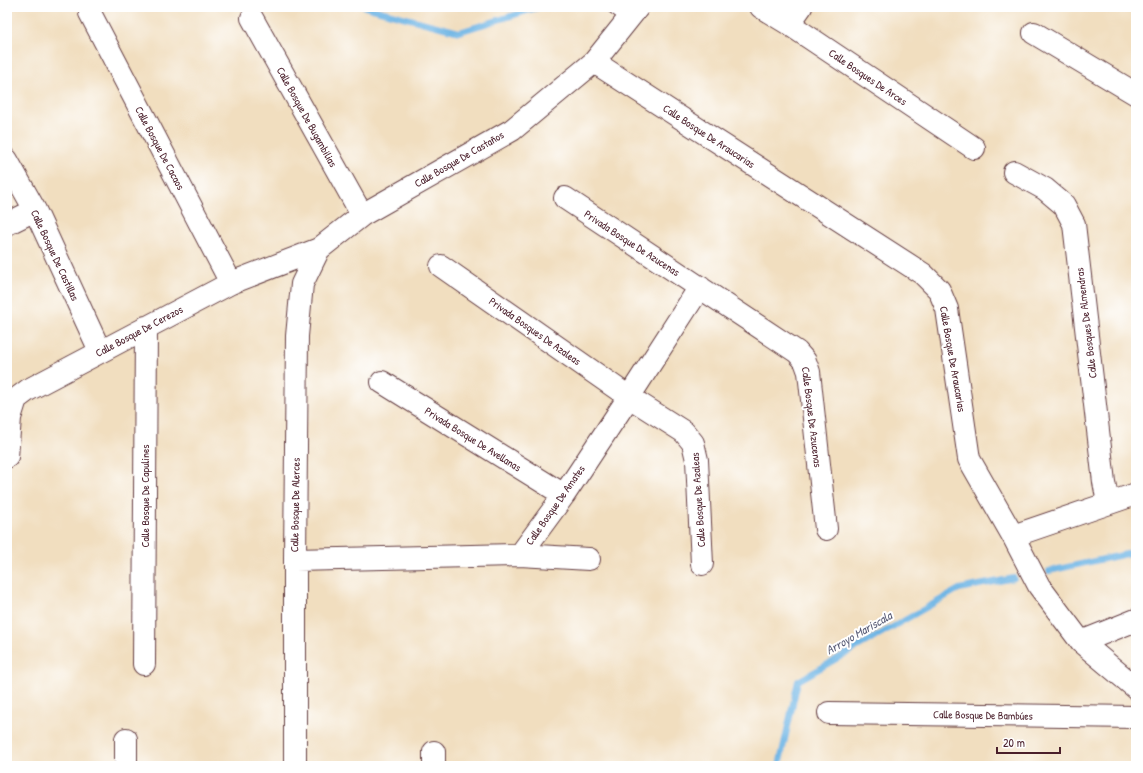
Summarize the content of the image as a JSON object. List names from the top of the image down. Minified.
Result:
{"streets":{"street":["Calle Bosques De Arces","Calle Bosque De Bugambilias","Calle Bosque De Araucarias","Calle Bosque De Cacaos","Calle Bosque De Castaños","Privada Bosque De Azucenas","Calle Bosque De Castillas","Calle Bosques De Almendras","Calle Bosque De Cerezos","Privada Bosques De Azaleas","Calle Bosque De Azucenas","Privada Bosque De Avellanas","Calle Bosque De Capulines","Calle Bosque De Azaleas","Calle Bosque De Alerces","Calle Bosque De Amates","Calle Bosque De Bambúes"]},"crossings":[["Calle Bosque De Bugambilias","Calle Bosque De Castaños"],["Calle Bosque De Araucarias","Calle Bosque De Castaños"],["Calle Bosque De Cacaos","Calle Bosque De Cerezos"],["Calle Bosque De Castaños","Calle Bosque De Cerezos"],["Calle Bosque De Castaños","Calle Bosque De Alerces"],["Privada Bosque De Azucenas","Calle Bosque De Azucenas"],["Privada Bosque De Azucenas","Calle Bosque De Amates"],["Calle Bosque De Castillas","Calle Bosque De Cerezos"],["Calle Bosque De Cerezos","Calle Bosque De Capulines"],["Calle Bosque De Cerezos","Calle Bosque De Alerces"],["Privada Bosques De Azaleas","Calle Bosque De Azaleas"],["Privada Bosques De Azaleas","Calle Bosque De Amates"],["Calle Bosque De Azucenas","Calle Bosque De Amates"],["Privada Bosque De Avellanas","Calle Bosque De Amates"],["Calle Bosque De Azaleas","Calle Bosque De Amates"],["Calle Bosque De Alerces","Calle Bosque De Amates"]],"water":["Arroyo Mariscala"],"scale_bar":"20 m"}
